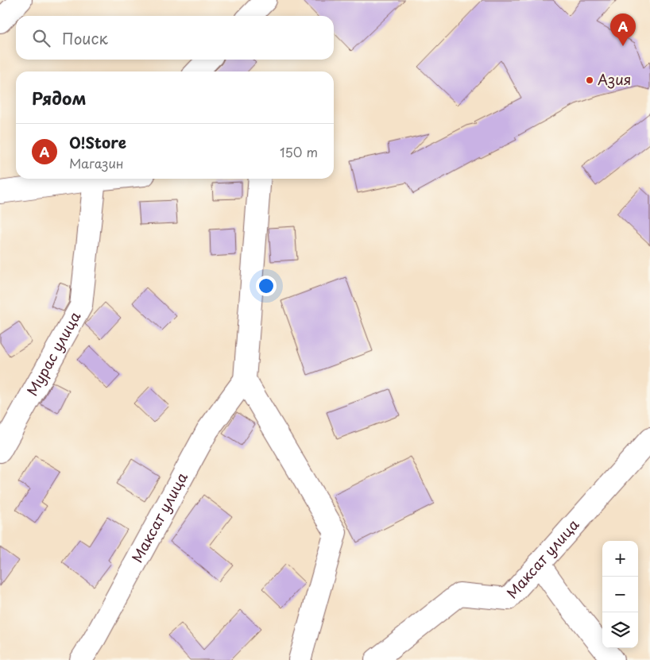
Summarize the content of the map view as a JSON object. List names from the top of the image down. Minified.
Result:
{"streets":{"street":["Мурас улица","Максат улица"]},"places":["Азия"],"page":{"pins":"A","search":"Поиск","heading":"Рядом","list":[{"mark":"A","name":"O!Store","note":"Магазин","value":"150 m"}],"map_buttons":["+","−"]}}
